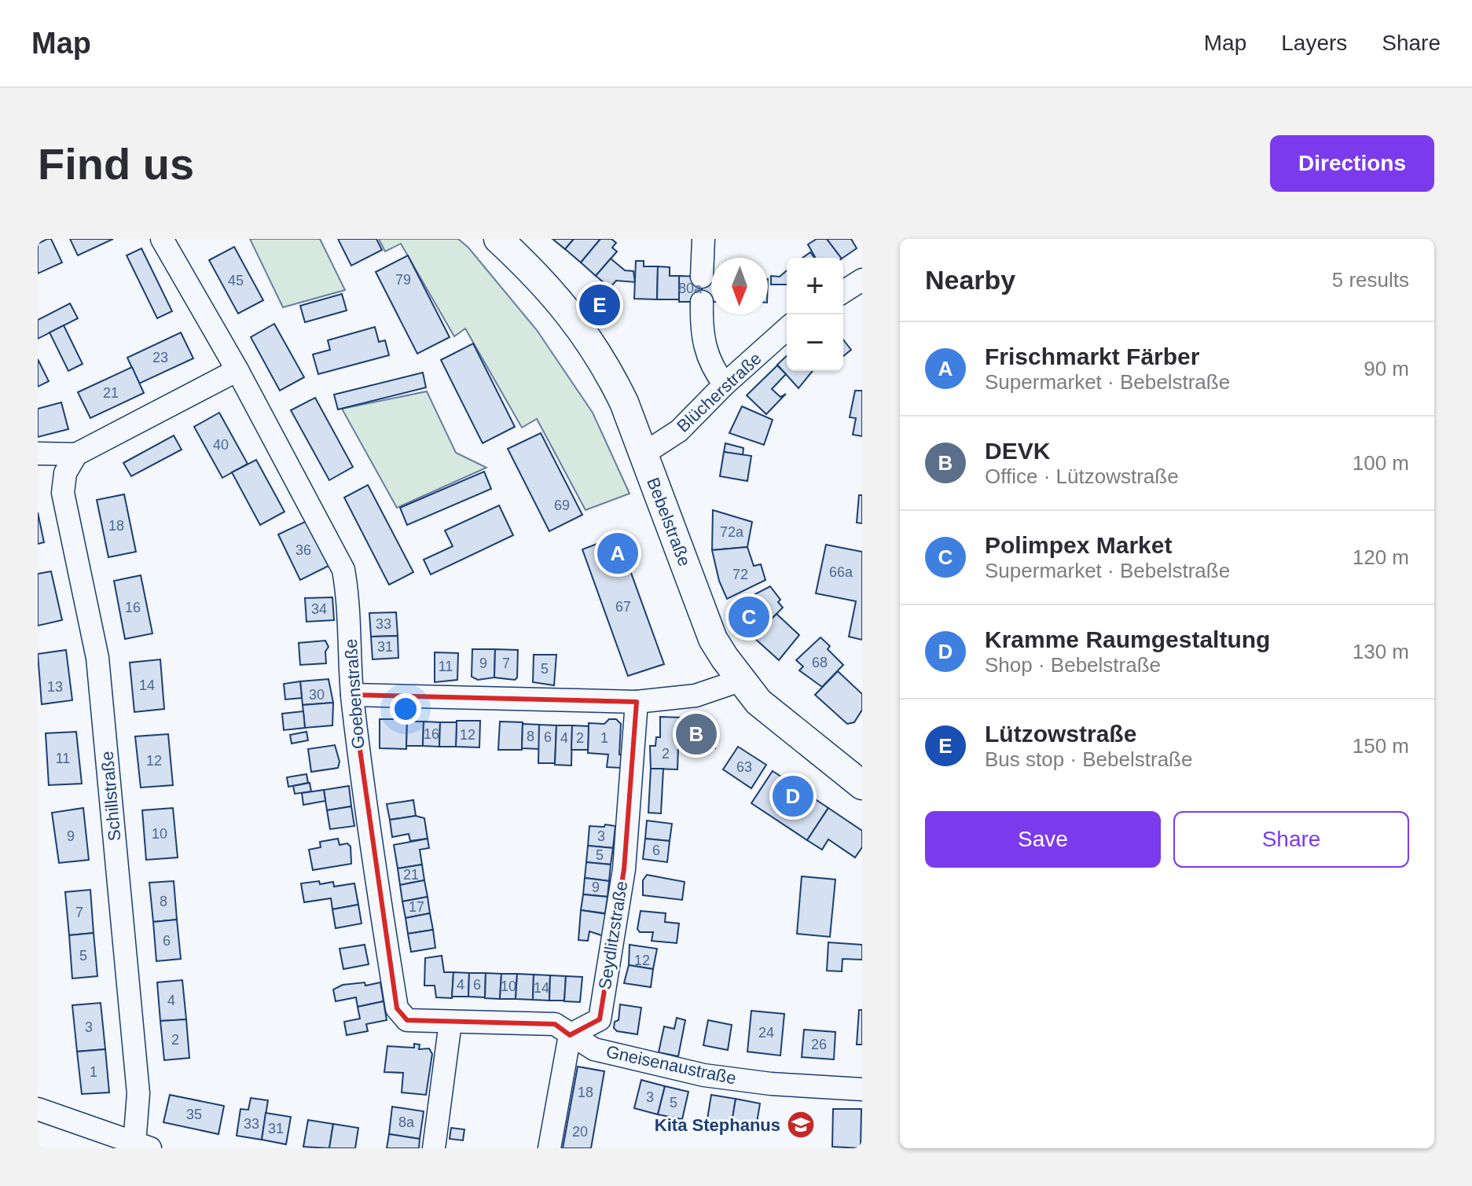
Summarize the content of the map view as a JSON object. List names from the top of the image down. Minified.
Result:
{"streets":{"main road":["Bebelstraße"],"street":["Blücherstraße","Goebenstraße","Schillstraße","Seydlitzstraße","Gneisenaustraße"]},"crossings":[["Blücherstraße","Bebelstraße"],["Goebenstraße","Gneisenaustraße"],["Seydlitzstraße","Gneisenaustraße"]],"places":{"school or university":["Kita Stephanus"]},"house_numbers":["79","45","80a","23","21","40","69","18","72a","36","66a","72","67","16","34","33","31","68","9","7","11","5","14","13","30","16","12","8","6","4","2","1","2","11","12","63","10","9","3","6","5","21","9","8","17","7","6","5","12","4","6","10","14","4","3","24","2","26","1","18","3","5","35","8a","33","31","20"],"north":"bottom","page":{"header":"Map","nav":["Map","Layers","Share"],"buttons":["Directions",["Save","Share"]],"title":"Find us","heading":["Nearby","5 results"],"map_buttons":["+","−"],"pins":["E","A","C","B","D"],"list":[{"mark":"A","name":"Frischmarkt Färber","note":"Supermarket · Bebelstraße","value":"90 m"},{"mark":"B","name":"DEVK","note":"Office · Lützowstraße","value":"100 m"},{"mark":"C","name":"Polimpex Market","note":"Supermarket · Bebelstraße","value":"120 m"},{"mark":"D","name":"Kramme Raumgestaltung","note":"Shop · Bebelstraße","value":"130 m"},{"mark":"E","name":"Lützowstraße","note":"Bus stop · Bebelstraße","value":"150 m"}]}}
